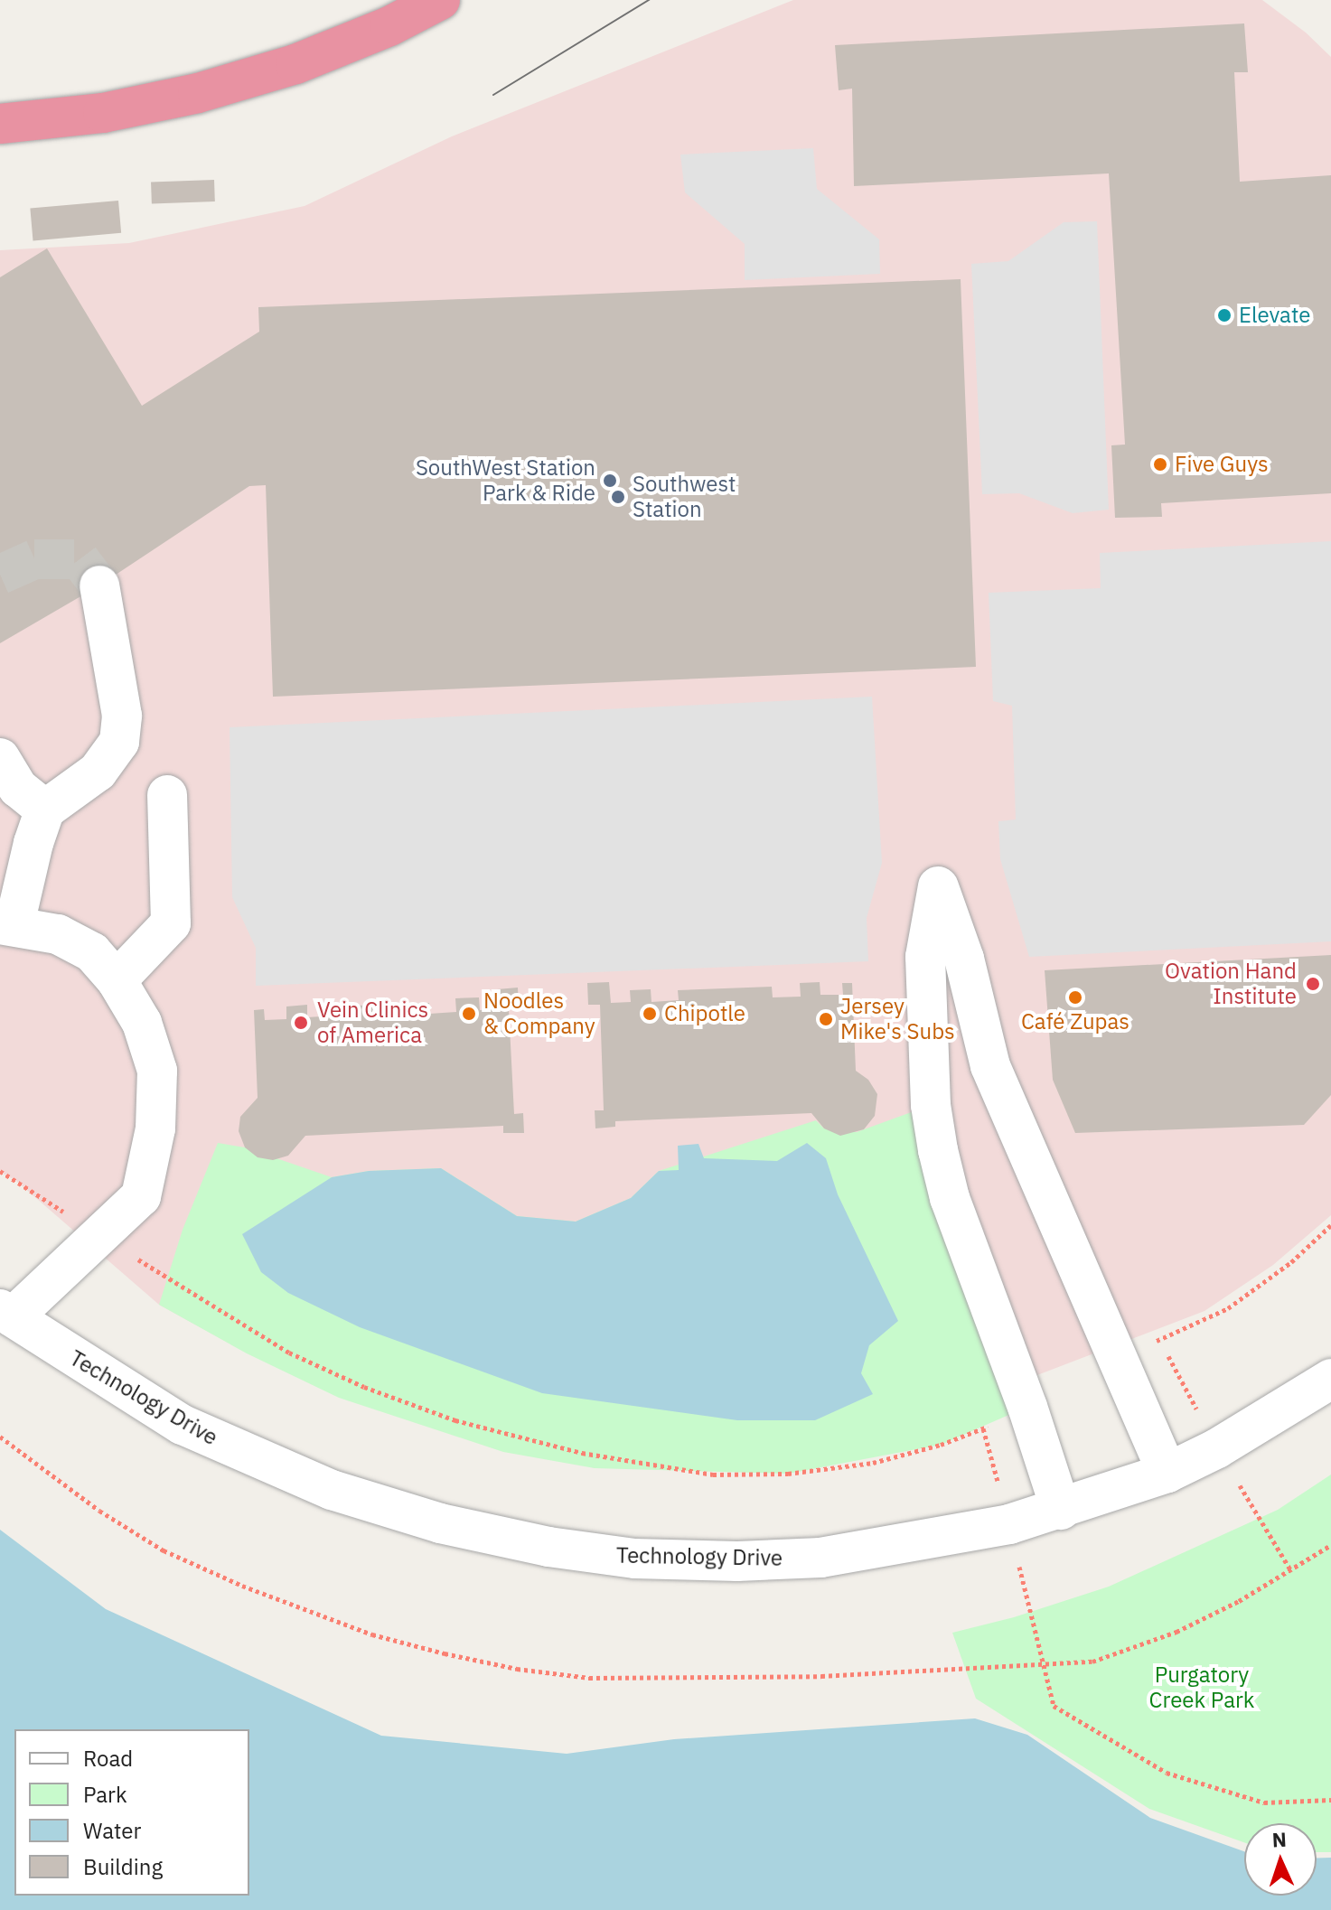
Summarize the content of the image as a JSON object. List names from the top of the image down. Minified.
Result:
{"streets":{"street":["Technology Drive"]},"parks":["Purgatory Creek Park"],"places":["Elevate","Five Guys","SouthWest Station Park & Ride","Southwest Station","Ovation Hand Institute","Café Zupas","Noodles & Company","Chipotle","Jersey Mike's Subs","Vein Clinics of America"],"legend":["Road","Park","Water","Building"],"north":"top"}
